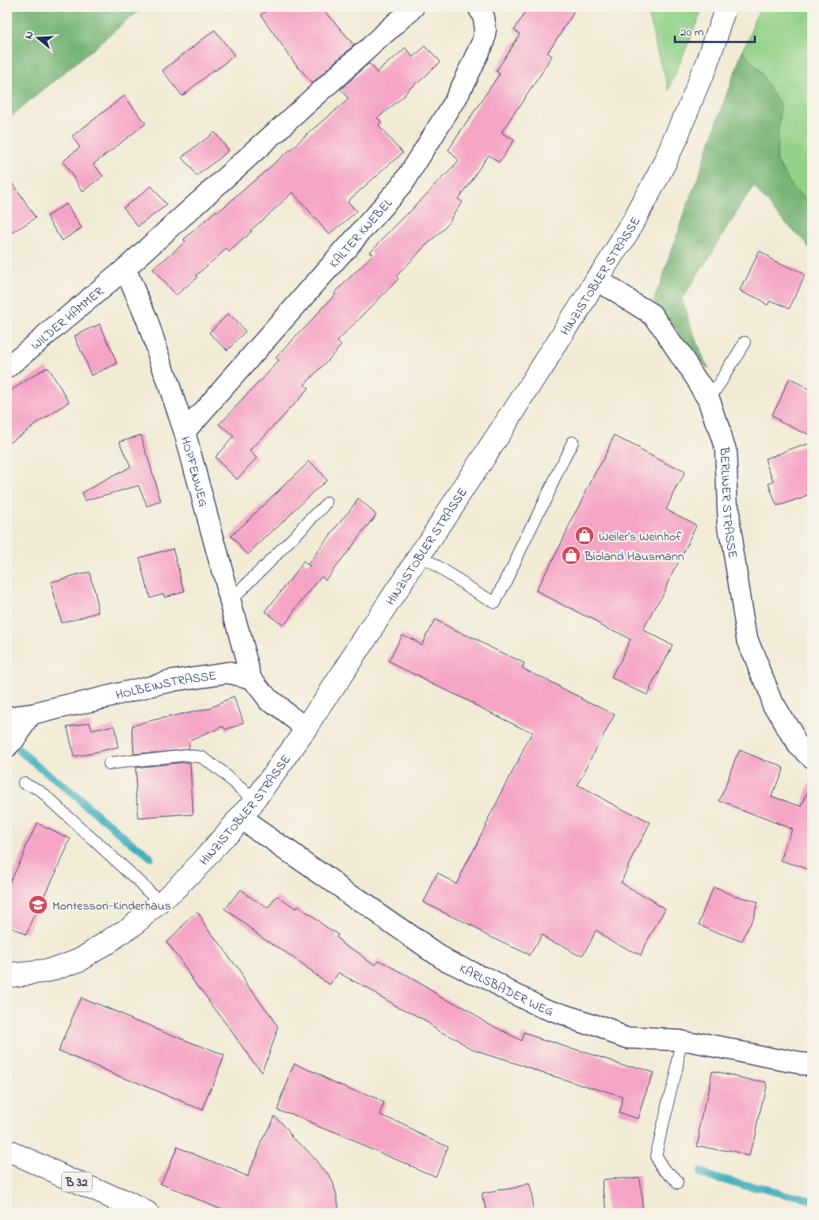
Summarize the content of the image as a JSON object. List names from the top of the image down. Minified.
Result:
{"streets":{"street":["KALTER KNEBEL","HINZISTOBLER STRASSE","WILDER HAMMER","HOPFENWEG","BERLINER STRASSE","HOLBEINSTRASSE","KARLSBADER WEG","B 32"]},"crossings":[["KALTER KNEBEL","HOPFENWEG"],["HINZISTOBLER STRASSE","BERLINER STRASSE"],["HINZISTOBLER STRASSE","KARLSBADER WEG"],["WILDER HAMMER","HOPFENWEG"],["HOPFENWEG","HOLBEINSTRASSE"]],"places":{"shop":["Weiler's Weinhof","Bioland Hausmann"],"school or university":["Montessori-Kinderhaus"]},"scale_bar":"20 m","north":"left"}
